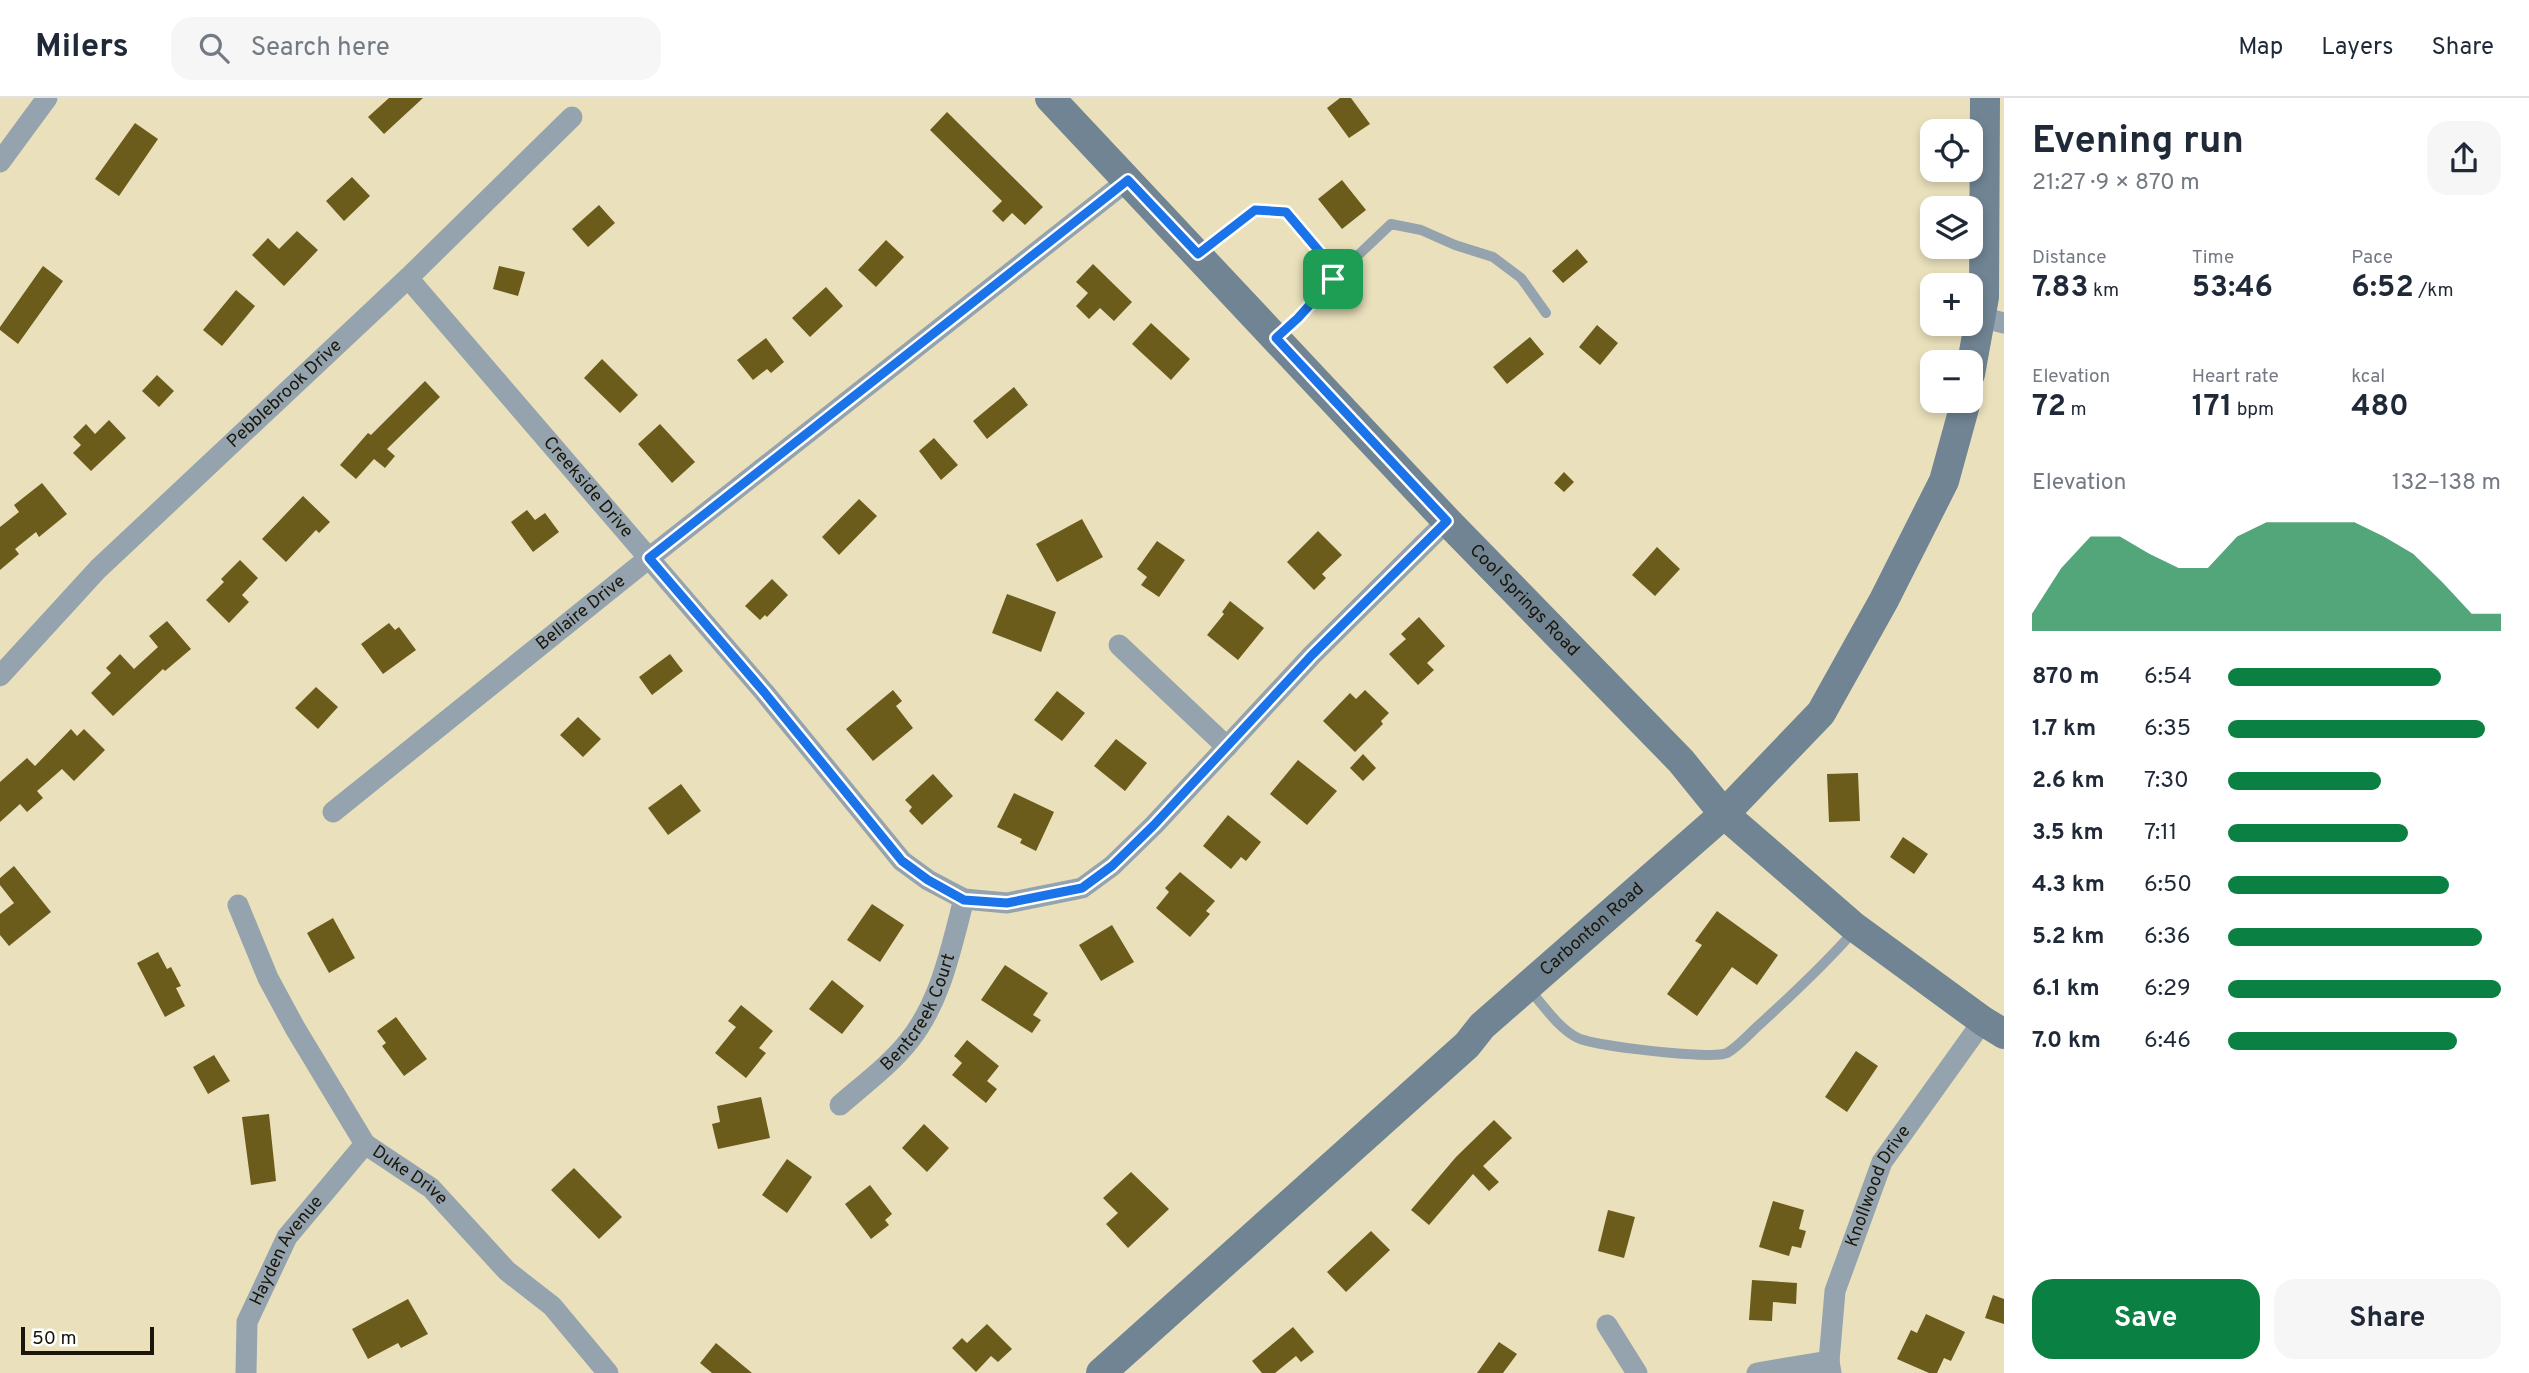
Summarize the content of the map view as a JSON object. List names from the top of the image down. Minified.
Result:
{"streets":{"street":["Pebblebrook Drive","Creekside Drive","Cool Springs Road","Bellaire Drive","Carbonton Road","Bentcreek Court","Duke Drive","Knollwood Drive","Hayden Avenue"]},"crossings":[["Pebblebrook Drive","Creekside Drive"],["Creekside Drive","Cool Springs Road"],["Creekside Drive","Bellaire Drive"],["Creekside Drive","Bentcreek Court"],["Cool Springs Road","Bellaire Drive"],["Cool Springs Road","Carbonton Road"],["Cool Springs Road","Knollwood Drive"],["Duke Drive","Hayden Avenue"]],"scale_bar":"50 m","page":{"header":"Milers","search":"Search here","nav":["Map","Layers","Share"],"heading":["Evening run","21:27 · 9 × 870 m"],"map_buttons":["+","−"],"stats":[["Distance","7.83 km"],["Time","53:46"],["Pace","6:52 /km"],["Elevation","72 m"],["Heart rate","171 bpm"],["kcal","480"]],"chart":["Elevation","132–138 m"],"list":[{"name":"870 m","note":"6:54"},{"name":"1.7 km","note":"6:35"},{"name":"2.6 km","note":"7:30"},{"name":"3.5 km","note":"7:11"},{"name":"4.3 km","note":"6:50"},{"name":"5.2 km","note":"6:36"},{"name":"6.1 km","note":"6:29"},{"name":"7.0 km","note":"6:46"}],"buttons":["Save","Share"],"scale":"50 m"}}
